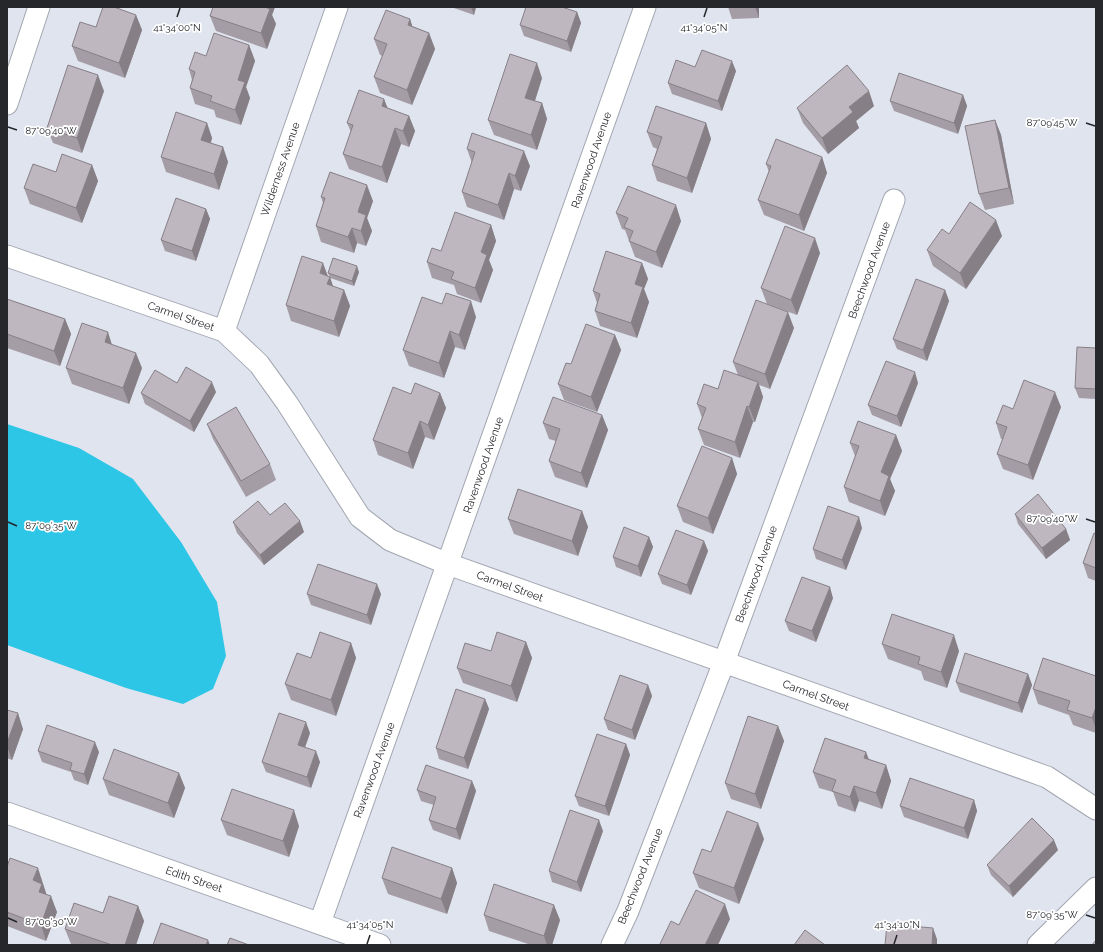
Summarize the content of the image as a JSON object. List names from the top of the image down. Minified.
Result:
{"streets":{"street":["Ravenwood Avenue","Wilderness Avenue","Beechwood Avenue","Carmel Street","Edith Street"]},"crossings":[["Ravenwood Avenue","Carmel Street"],["Ravenwood Avenue","Edith Street"],["Wilderness Avenue","Carmel Street"],["Beechwood Avenue","Carmel Street"]],"coordinates":["41°34'00\"N","41°34'05\"N","87°09'45\"W","87°09'40\"W","87°09'35\"W","87°09'30\"W","41°34'10\"N"]}
